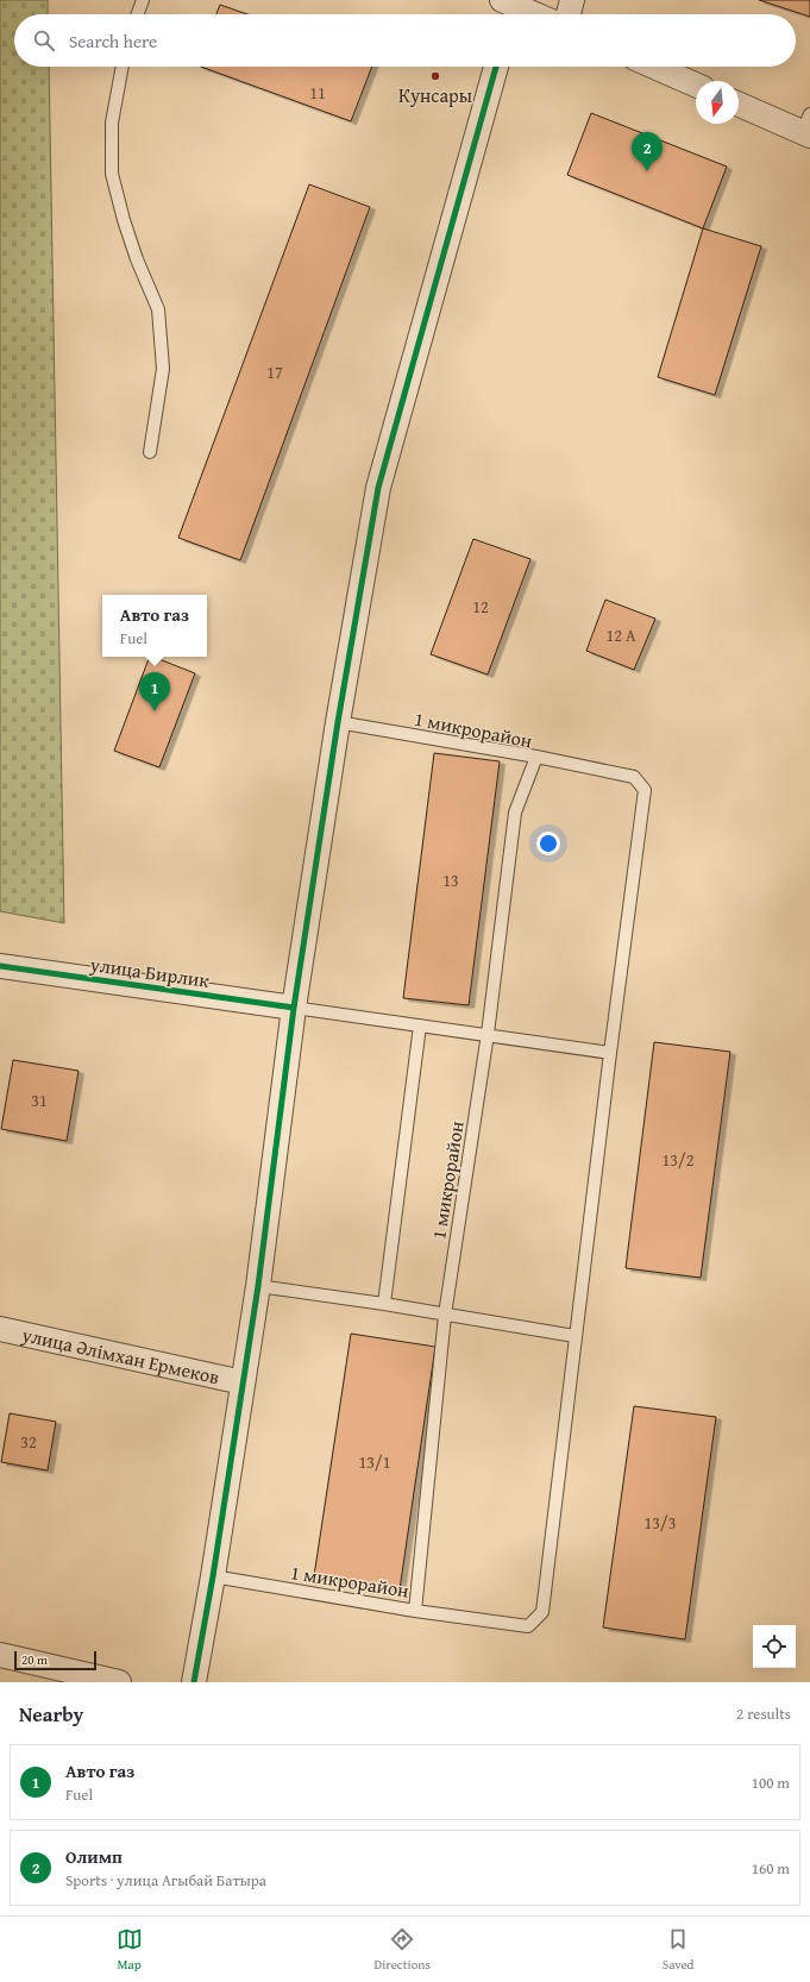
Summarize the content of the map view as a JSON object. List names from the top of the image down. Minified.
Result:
{"streets":{"street":["улица Бирлик","улица Әлімхан Ермеков"],"lane":["1 микрорайон"]},"places":["Кунсары"],"house_numbers":["11","17","12","12 А","13","31","13/2","32","13/1","13/3"],"scale_bar":"20 m","north":"bottom","page":{"search":"Search here","pins":["2","1"],"popup":["Авто газ","Fuel"],"scale":"20 m","heading":["Nearby","2 results"],"list":[{"mark":"1","name":"Авто газ","note":"Fuel","value":"100 m"},{"mark":"2","name":"Олимп","note":"Sports · улица Агыбай Батыра","value":"160 m"}],"nav":["Map","Directions","Saved"]}}
